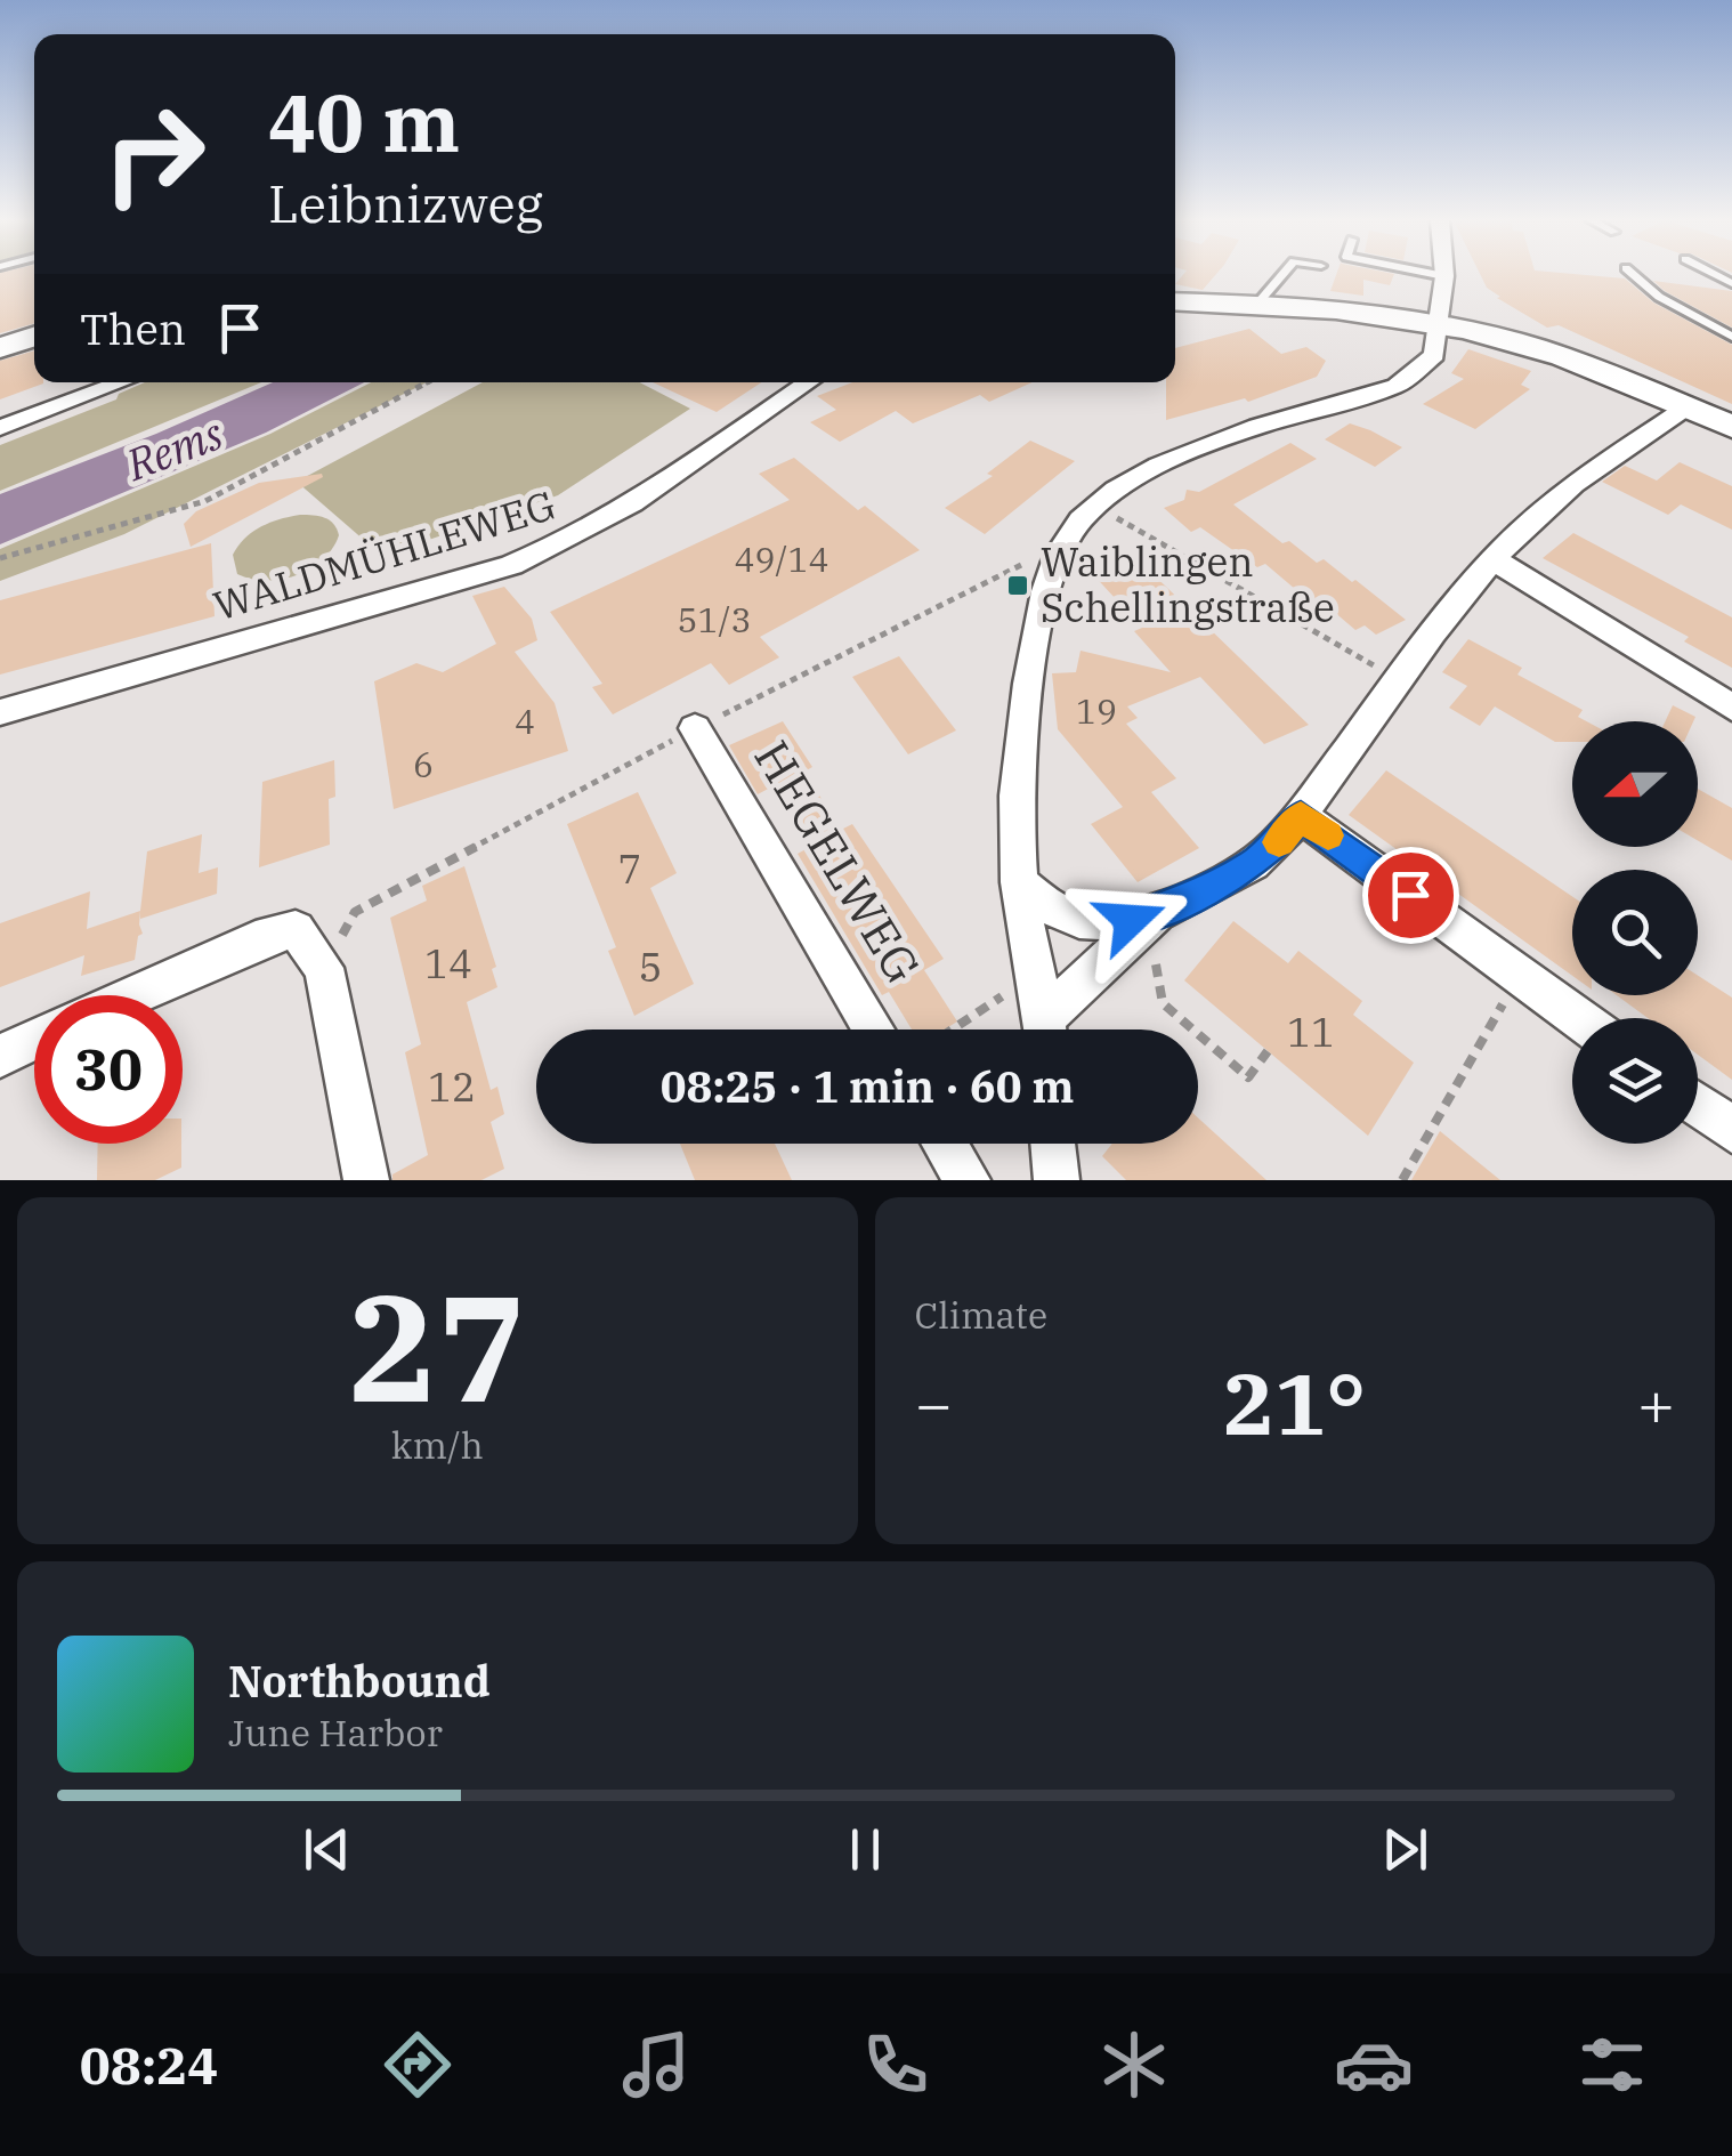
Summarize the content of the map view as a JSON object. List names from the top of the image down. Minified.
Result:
{"streets":{"street":["WALDMÜHLEWEG","HEGELWEG"]},"water":["Rems"],"places":{"transit":["Waiblingen Schellingstraße"]},"house_numbers":["49/14","51/3","19","4","6","7","14","5","11","12"],"north":"left","page":{"turn":["40 m","Leibnizweg"],"then":"Then","limit":"30","trip":"08:25 · 1 min · 60 m","tile":[["27","km/h"],"Climate"],"heat":["−","21°","+"],"song":["Northbound","June Harbor"],"tabs":"08:24"}}
